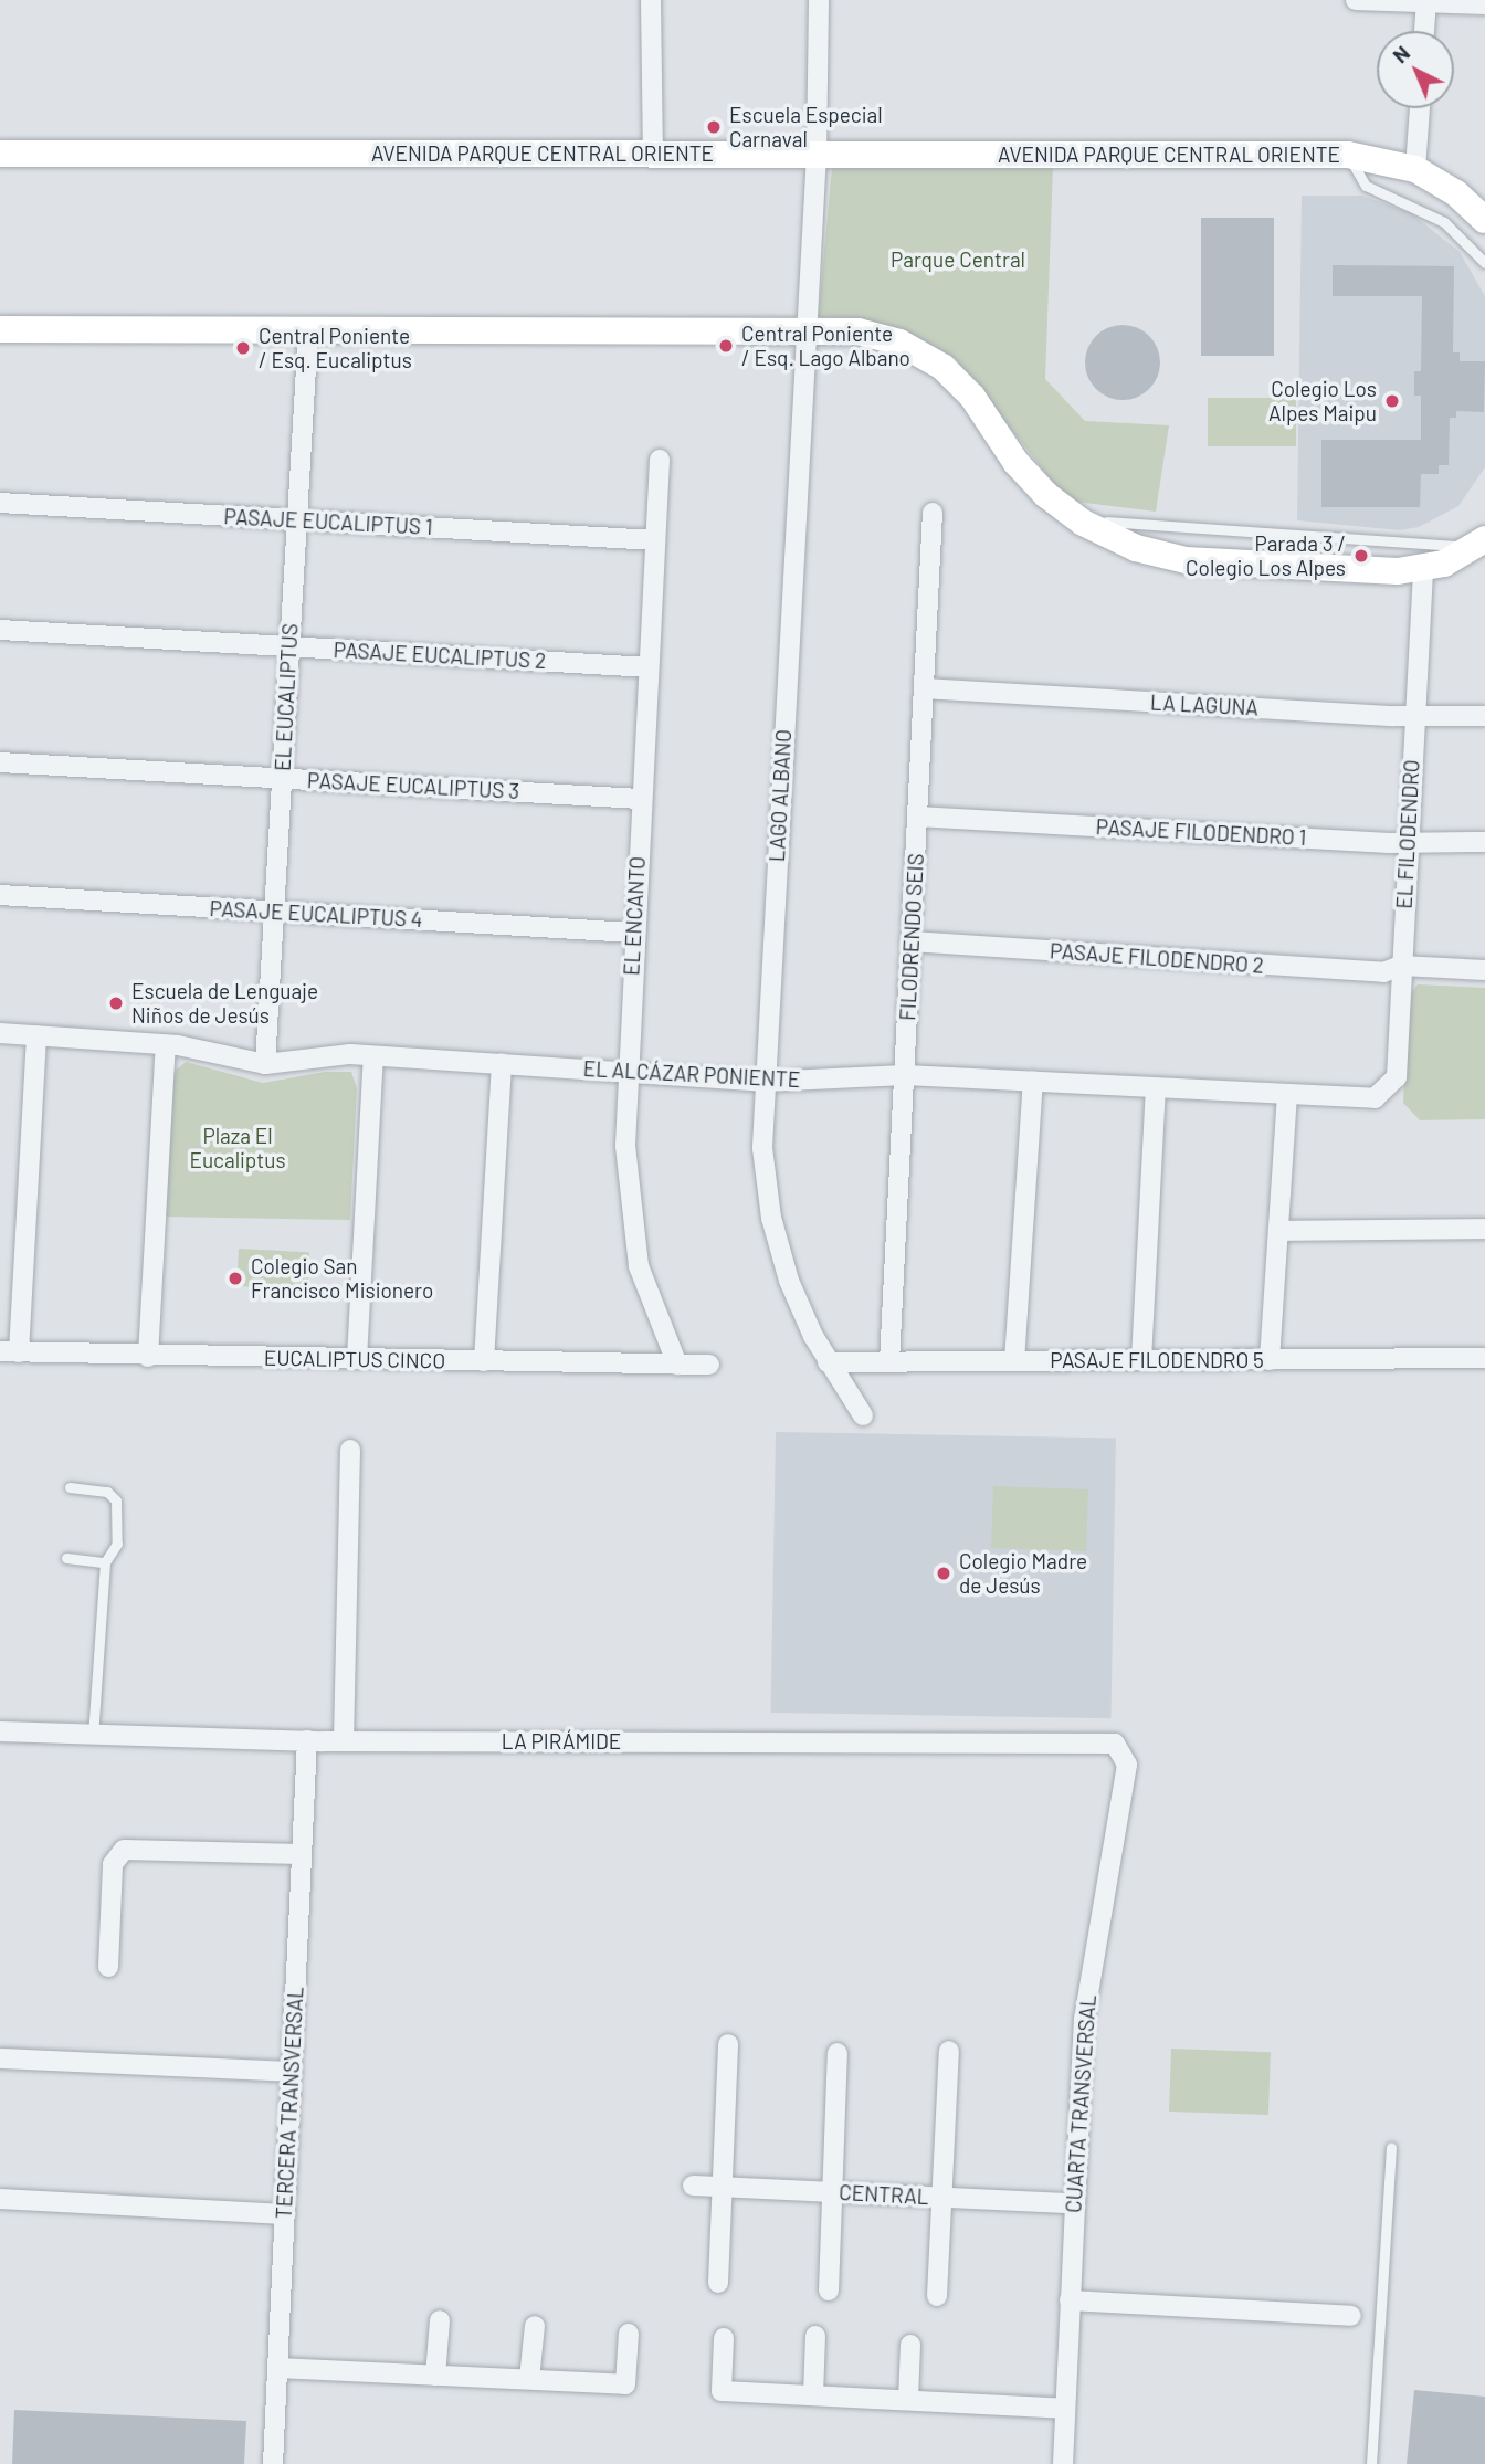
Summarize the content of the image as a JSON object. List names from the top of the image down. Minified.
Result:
{"streets":{"street":["AVENIDA PARQUE CENTRAL ORIENTE","PASAJE EUCALIPTUS 1","PASAJE EUCALIPTUS 2","EL EUCALIPTUS","LA LAGUNA","PASAJE EUCALIPTUS 3","LAGO ALBANO","PASAJE FILODENDRO 1","EL FILODENDRO","PASAJE EUCALIPTUS 4","EL ENCANTO","FILODRENDO SEIS","PASAJE FILODENDRO 2","EL ALCÁZAR PONIENTE","EUCALIPTUS CINCO","PASAJE FILODENDRO 5","LA PIRÁMIDE","TERCERA TRANSVERSAL","CUARTA TRANSVERSAL","CENTRAL"]},"crossings":[["AVENIDA PARQUE CENTRAL ORIENTE","LAGO ALBANO"],["PASAJE EUCALIPTUS 1","EL EUCALIPTUS"],["PASAJE EUCALIPTUS 1","EL ENCANTO"],["PASAJE EUCALIPTUS 2","EL EUCALIPTUS"],["PASAJE EUCALIPTUS 2","EL ENCANTO"],["EL EUCALIPTUS","PASAJE EUCALIPTUS 3"],["EL EUCALIPTUS","PASAJE EUCALIPTUS 4"],["EL EUCALIPTUS","EL ALCÁZAR PONIENTE"],["LA LAGUNA","EL FILODENDRO"],["LA LAGUNA","FILODRENDO SEIS"],["PASAJE EUCALIPTUS 3","EL ENCANTO"],["LAGO ALBANO","EL ALCÁZAR PONIENTE"],["LAGO ALBANO","PASAJE FILODENDRO 5"],["PASAJE FILODENDRO 1","EL FILODENDRO"],["PASAJE FILODENDRO 1","FILODRENDO SEIS"],["EL FILODENDRO","PASAJE FILODENDRO 2"],["EL FILODENDRO","EL ALCÁZAR PONIENTE"],["PASAJE EUCALIPTUS 4","EL ENCANTO"],["EL ENCANTO","EL ALCÁZAR PONIENTE"],["EL ENCANTO","EUCALIPTUS CINCO"],["FILODRENDO SEIS","PASAJE FILODENDRO 2"],["FILODRENDO SEIS","EL ALCÁZAR PONIENTE"],["FILODRENDO SEIS","PASAJE FILODENDRO 5"],["LA PIRÁMIDE","TERCERA TRANSVERSAL"],["LA PIRÁMIDE","CUARTA TRANSVERSAL"],["CUARTA TRANSVERSAL","CENTRAL"]],"parks":["Parque Central","Plaza El Eucaliptus"],"places":["Escuela Especial Carnaval","Central Poniente / Esq. Lago Albano","Central Poniente / Esq. Eucaliptus","Colegio Los Alpes Maipu","Parada 3 / Colegio Los Alpes","Escuela de Lenguaje Niños de Jesús","Colegio San Francisco Misionero","Colegio Madre de Jesús"],"north":"top left"}
